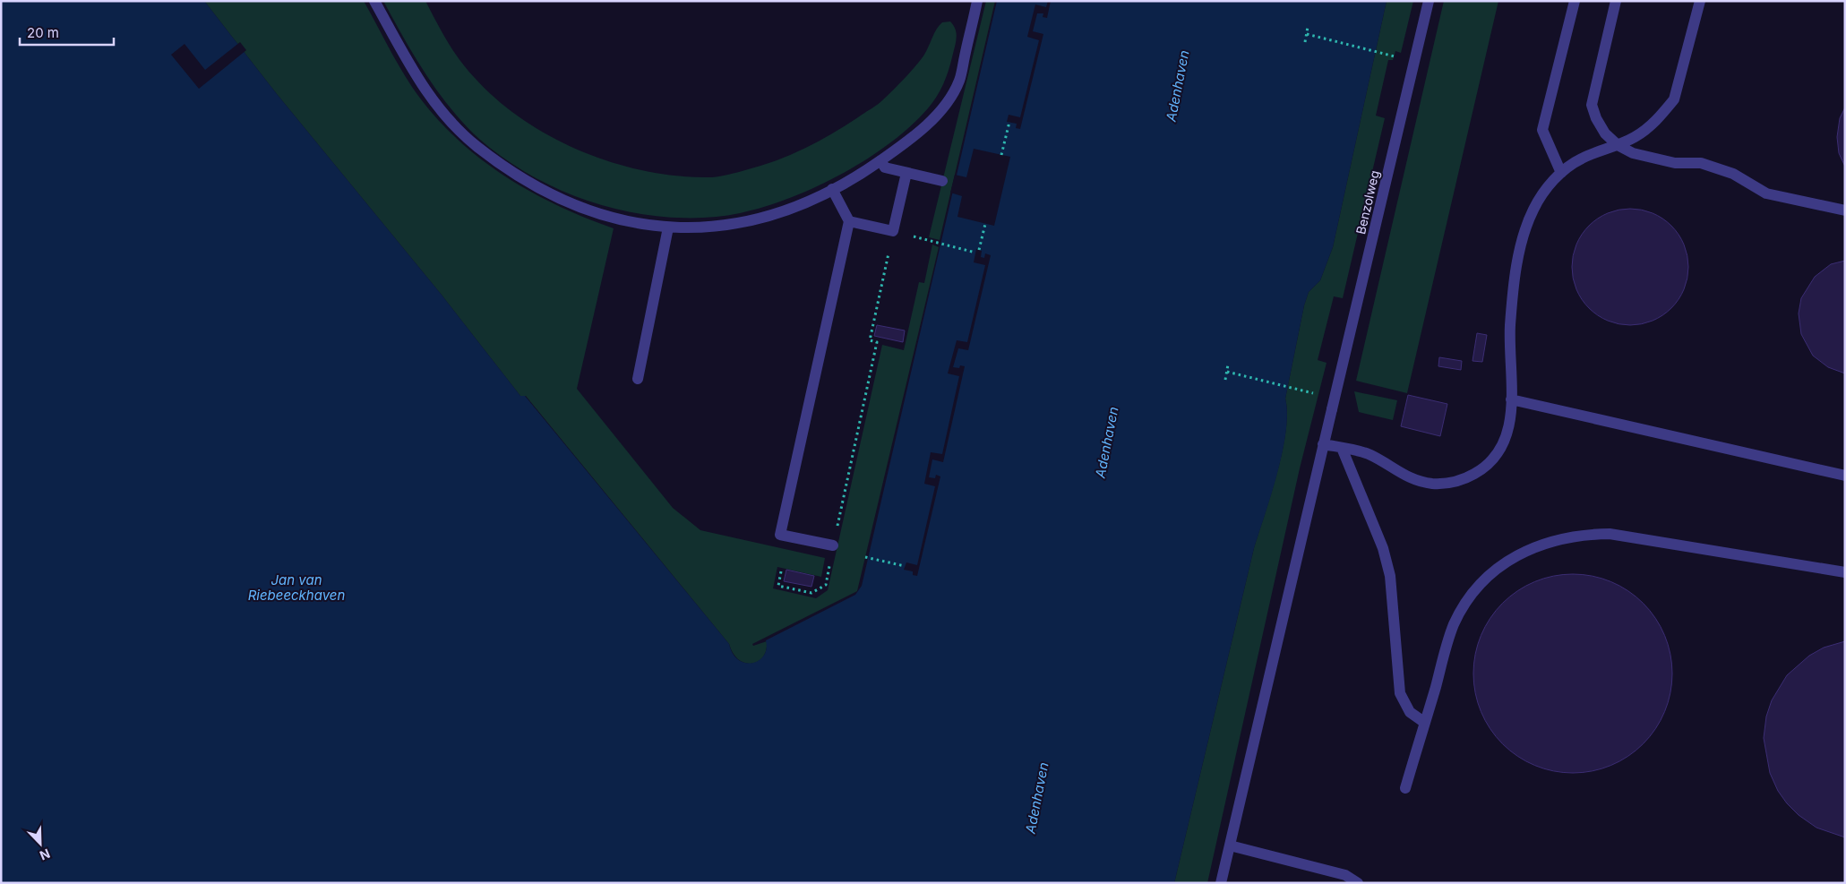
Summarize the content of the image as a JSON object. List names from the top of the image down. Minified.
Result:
{"streets":{"street":["Benzolweg"]},"water":["Adenhaven","Jan van Riebeeckhaven"],"scale_bar":"20 m","north":"bottom right"}
